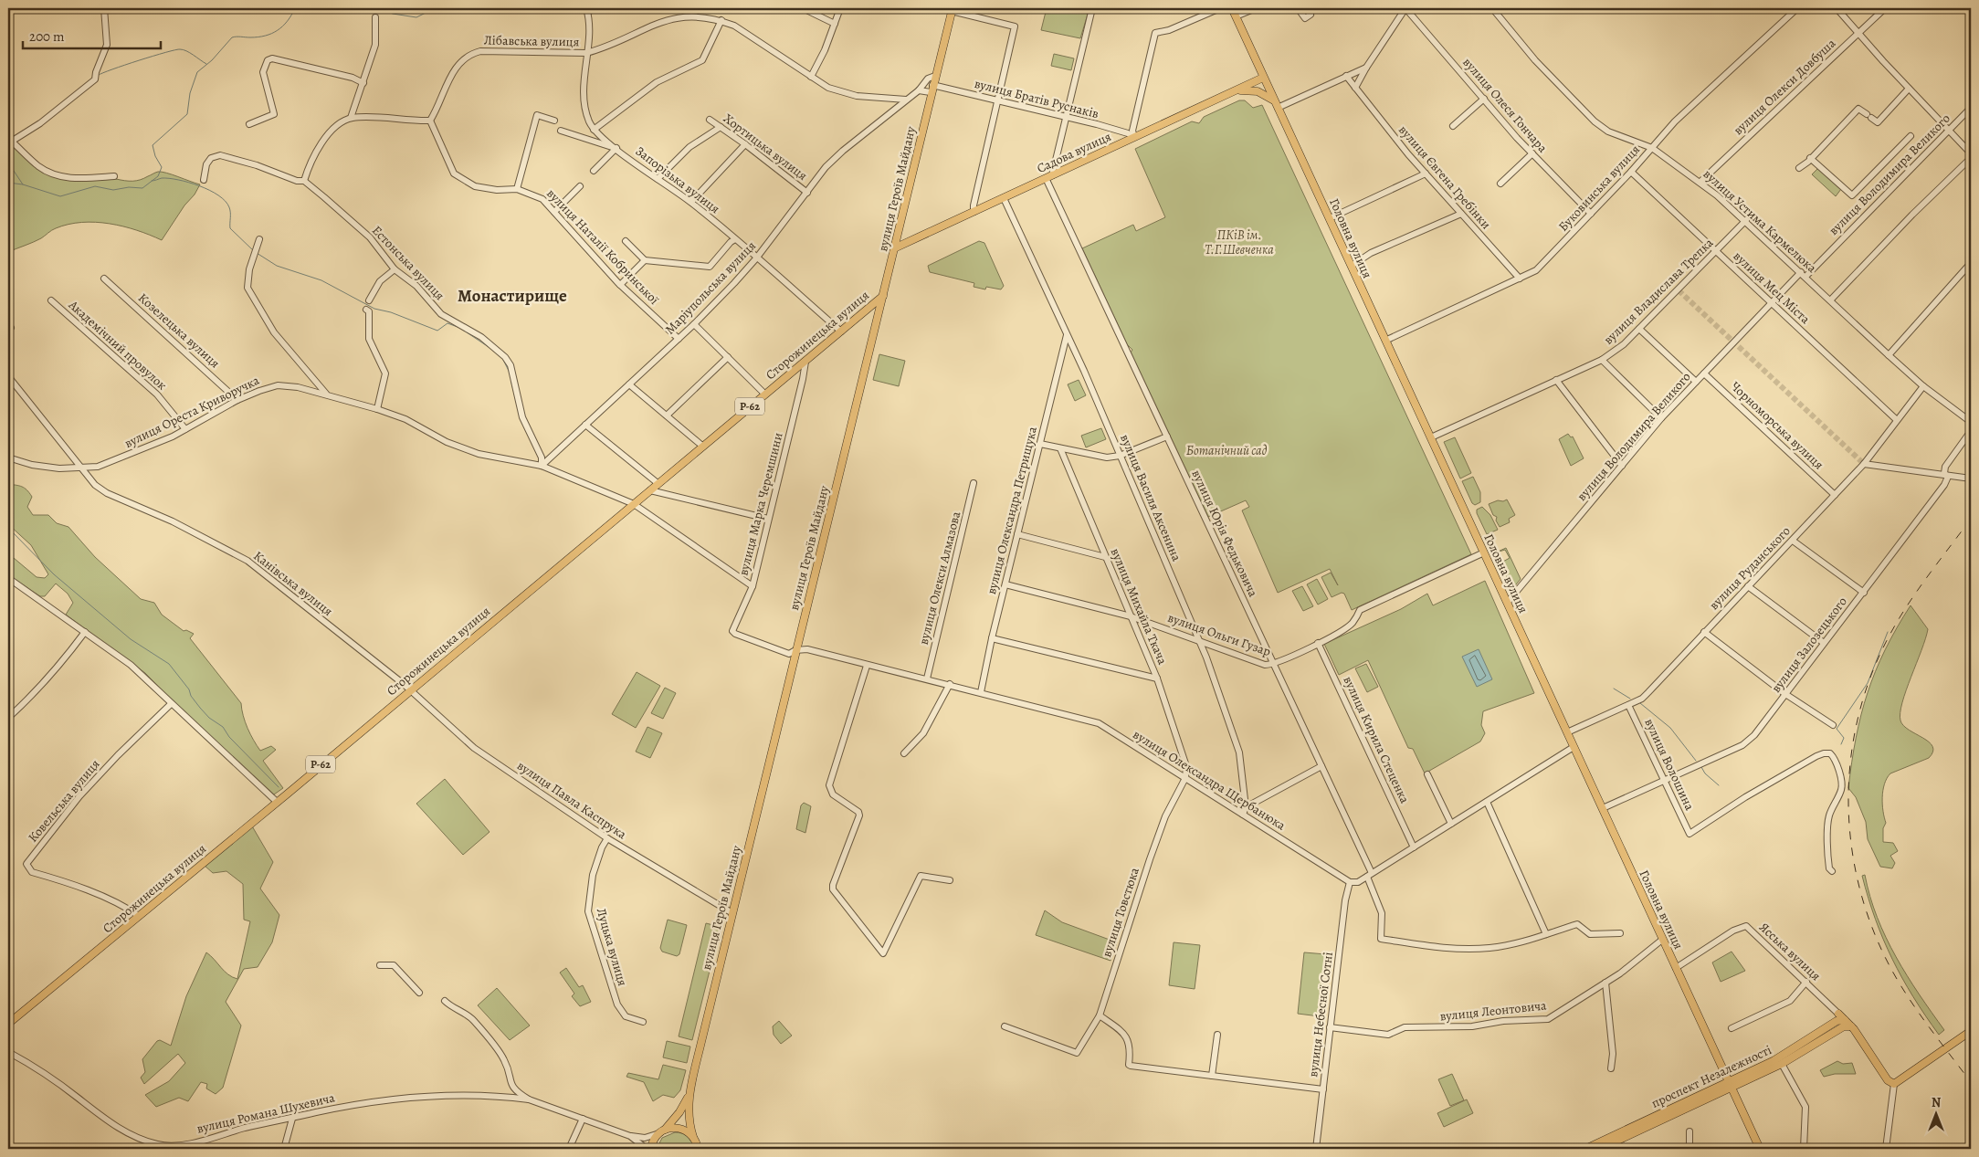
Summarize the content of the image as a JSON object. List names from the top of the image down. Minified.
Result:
{"streets":{"main road":["Садова вулиця","вулиця Героїв Майдану","Головна вулиця","Сторожинецька вулиця","Р-62","проспект Незалежності"],"street":["Лібавська вулиця","вулиця Олекси Довбуша","вулиця Братів Руснаків","вулиця Олеся Гончара","Хортицька вулиця","вулиця Володимира Великого","вулиця Євгена Гребінки","Запорізька вулиця","Буковинська вулиця","вулиця Устима Кармелюка","вулиця Наталії Кобринської","Естонська вулиця","Маріупольська вулиця","вулиця Мец Міста","вулиця Владислава Трепка","Козелецька вулиця","Академічний провулок","вулиця Ореста Криворучка","Чорноморська вулиця","вулиця Василя Аксенина","вулиця Марка Черемшини","вулиця Олександра Петрищука","вулиця Юрія Федьковича","вулиця Руданського","вулиця Олекси Алмазова","Канівська вулиця","вулиця Михайла Ткача","вулиця Ольги Гузар","вулиця Залозецького","вулиця Кирила Стеценка","вулиця Волошина","вулиця Олександра Щербанюка","вулиця Павла Каспрука","Ковельська вулиця","вулиця Товстюка","Луцька вулиця","Ясська вулиця","вулиця Леонтовича","вулиця Небесної Сотні","вулиця Романа Шухевича"]},"crossings":[["Лібавська вулиця","вулиця Наталії Кобринської"],["вулиця Олекси Довбуша","вулиця Устима Кармелюка"],["вулиця Братів Руснаків","Садова вулиця"],["вулиця Братів Руснаків","вулиця Героїв Майдану"],["вулиця Олеся Гончара","Буковинська вулиця"],["Хортицька вулиця","Маріупольська вулиця"],["Садова вулиця","вулиця Героїв Майдану"],["Садова вулиця","Головна вулиця"],["Садова вулиця","вулиця Василя Аксенина"],["Садова вулиця","вулиця Юрія Федьковича"],["вулиця Володимира Великого","вулиця Устима Кармелюка"],["вулиця Володимира Великого","Головна вулиця"],["вулиця Володимира Великого","вулиця Мец Міста"],["вулиця Володимира Великого","Чорноморська вулиця"],["вулиця Євгена Гребінки","Буковинська вулиця"],["Запорізька вулиця","Маріупольська вулиця"],["Запорізька вулиця","Сторожинецька вулиця"],["Буковинська вулиця","вулиця Устима Кармелюка"],["Буковинська вулиця","Головна вулиця"],["Буковинська вулиця","вулиця Мец Міста"],["вулиця Героїв Майдану","Маріупольська вулиця"],["вулиця Героїв Майдану","Сторожинецька вулиця"],["вулиця Героїв Майдану","вулиця Олександра Щербанюка"],["вулиця Героїв Майдану","вулиця Павла Каспрука"],["вулиця Устима Кармелюка","вулиця Владислава Трепка"],["вулиця Устима Кармелюка","вулиця Руданського"],["Головна вулиця","вулиця Владислава Трепка"],["Головна вулиця","вулиця Руданського"],["Головна вулиця","вулиця Ольги Гузар"],["Головна вулиця","вулиця Залозецького"],["Головна вулиця","Ясська вулиця"],["Головна вулиця","вулиця Леонтовича"],["Головна вулиця","проспект Незалежності"],["вулиця Наталії Кобринської","Маріупольська вулиця"],["Естонська вулиця","Маріупольська вулиця"],["Естонська вулиця","вулиця Ореста Криворучка"],["Маріупольська вулиця","вулиця Ореста Криворучка"],["вулиця Мец Міста","вулиця Владислава Трепка"],["вулиця Мец Міста","вулиця Руданського"],["Козелецька вулиця","вулиця Ореста Криворучка"],["Сторожинецька вулиця","вулиця Ореста Криворучка"],["Сторожинецька вулиця","вулиця Марка Черемшини"],["Сторожинецька вулиця","Канівська вулиця"],["Сторожинецька вулиця","вулиця Павла Каспрука"],["Сторожинецька вулиця","Ковельська вулиця"],["Академічний провулок","вулиця Ореста Криворучка"],["вулиця Ореста Криворучка","вулиця Марка Черемшини"],["вулиця Ореста Криворучка","Канівська вулиця"],["Чорноморська вулиця","вулиця Руданського"],["вулиця Василя Аксенина","вулиця Олександра Петрищука"],["вулиця Василя Аксенина","вулиця Ольги Гузар"],["вулиця Василя Аксенина","вулиця Олександра Щербанюка"],["вулиця Марка Черемшини","вулиця Олександра Щербанюка"],["вулиця Олександра Петрищука","вулиця Ольги Гузар"],["вулиця Олександра Петрищука","вулиця Олександра Щербанюка"],["вулиця Юрія Федьковича","вулиця Ольги Гузар"],["вулиця Руданського","вулиця Волошина"],["вулиця Олекси Алмазова","вулиця Олександра Щербанюка"],["Канівська вулиця","вулиця Павла Каспрука"],["вулиця Михайла Ткача","вулиця Ольги Гузар"],["вулиця Михайла Ткача","вулиця Олександра Щербанюка"],["вулиця Михайла Ткача","вулиця Товстюка"],["вулиця Ольги Гузар","вулиця Кирила Стеценка"],["вулиця Залозецького","вулиця Волошина"],["вулиця Олександра Щербанюка","вулиця Товстюка"],["вулиця Олександра Щербанюка","вулиця Небесної Сотні"],["вулиця Павла Каспрука","Луцька вулиця"],["вулиця Леонтовича","вулиця Небесної Сотні"]],"districts":["Монастирище"],"parks":["ПКіВ ім. Т.Г.Шевченка","Ботанічний сад"],"scale_bar":"200 m","north":"top"}
